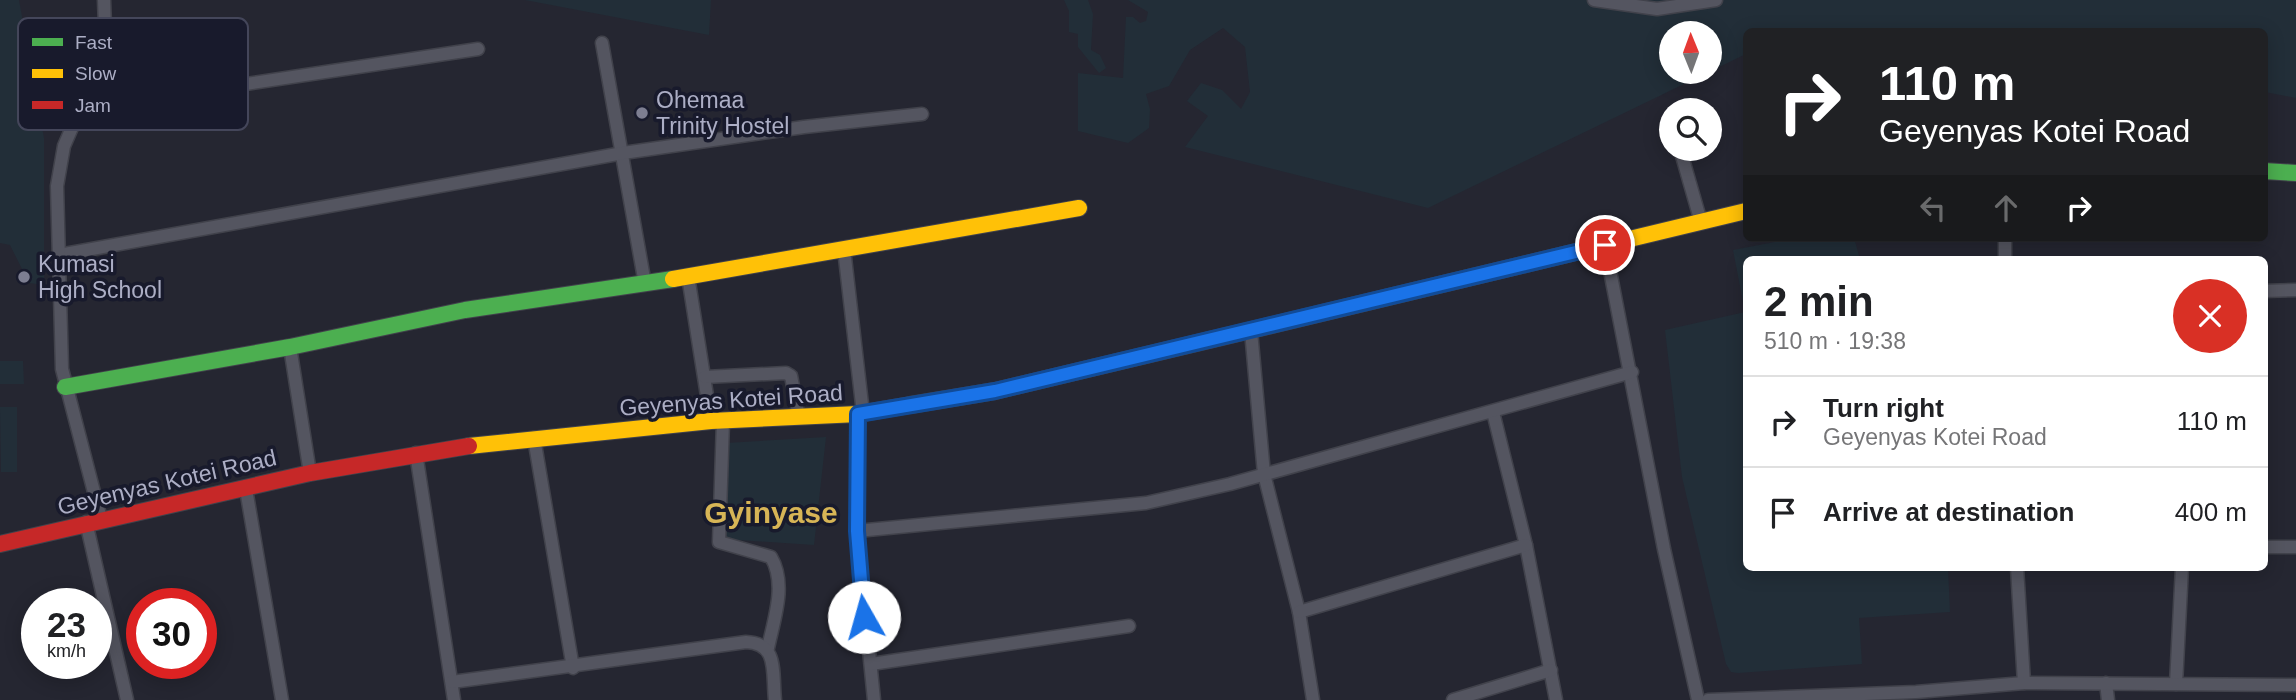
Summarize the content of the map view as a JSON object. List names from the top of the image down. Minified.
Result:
{"streets":{"street":["Geyenyas Kotei Road"]},"districts":["Gyinyase"],"places":["Ohemaa Trinity Hostel","Kumasi High School"],"legend":["Fast","Slow","Jam"],"north":"top","page":{"turn":["110 m","Geyenyas Kotei Road"],"heading":["2 min","510 m · 19:38"],"list":[{"name":"Turn right","note":"Geyenyas Kotei Road","value":"110 m"},{"name":"Arrive at destination","value":"400 m"}],"speed":"23 km/h","limit":"30"}}
